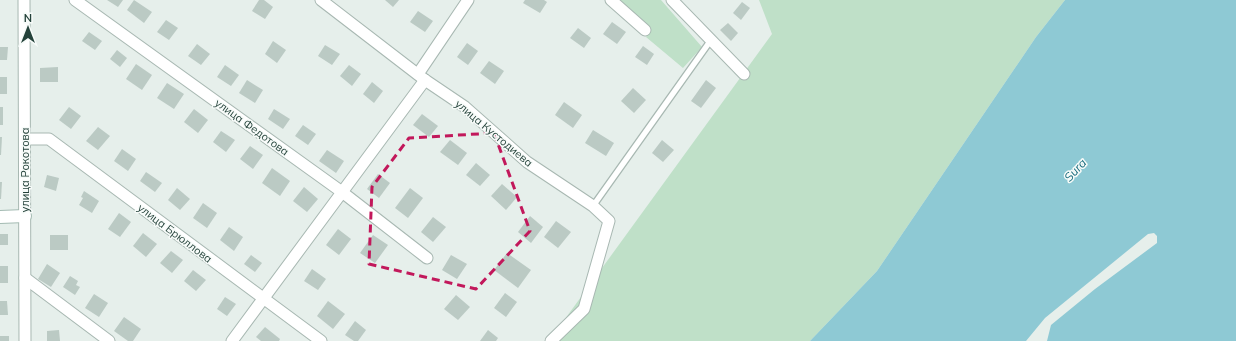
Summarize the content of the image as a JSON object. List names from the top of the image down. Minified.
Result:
{"streets":{"street":["улица Федотова","улица Кустодиева","улица Рокотова","улица Брюллова"]},"crossings":[["улица Рокотова","улица Брюллова"]],"water":["Sura"],"north":"top"}
